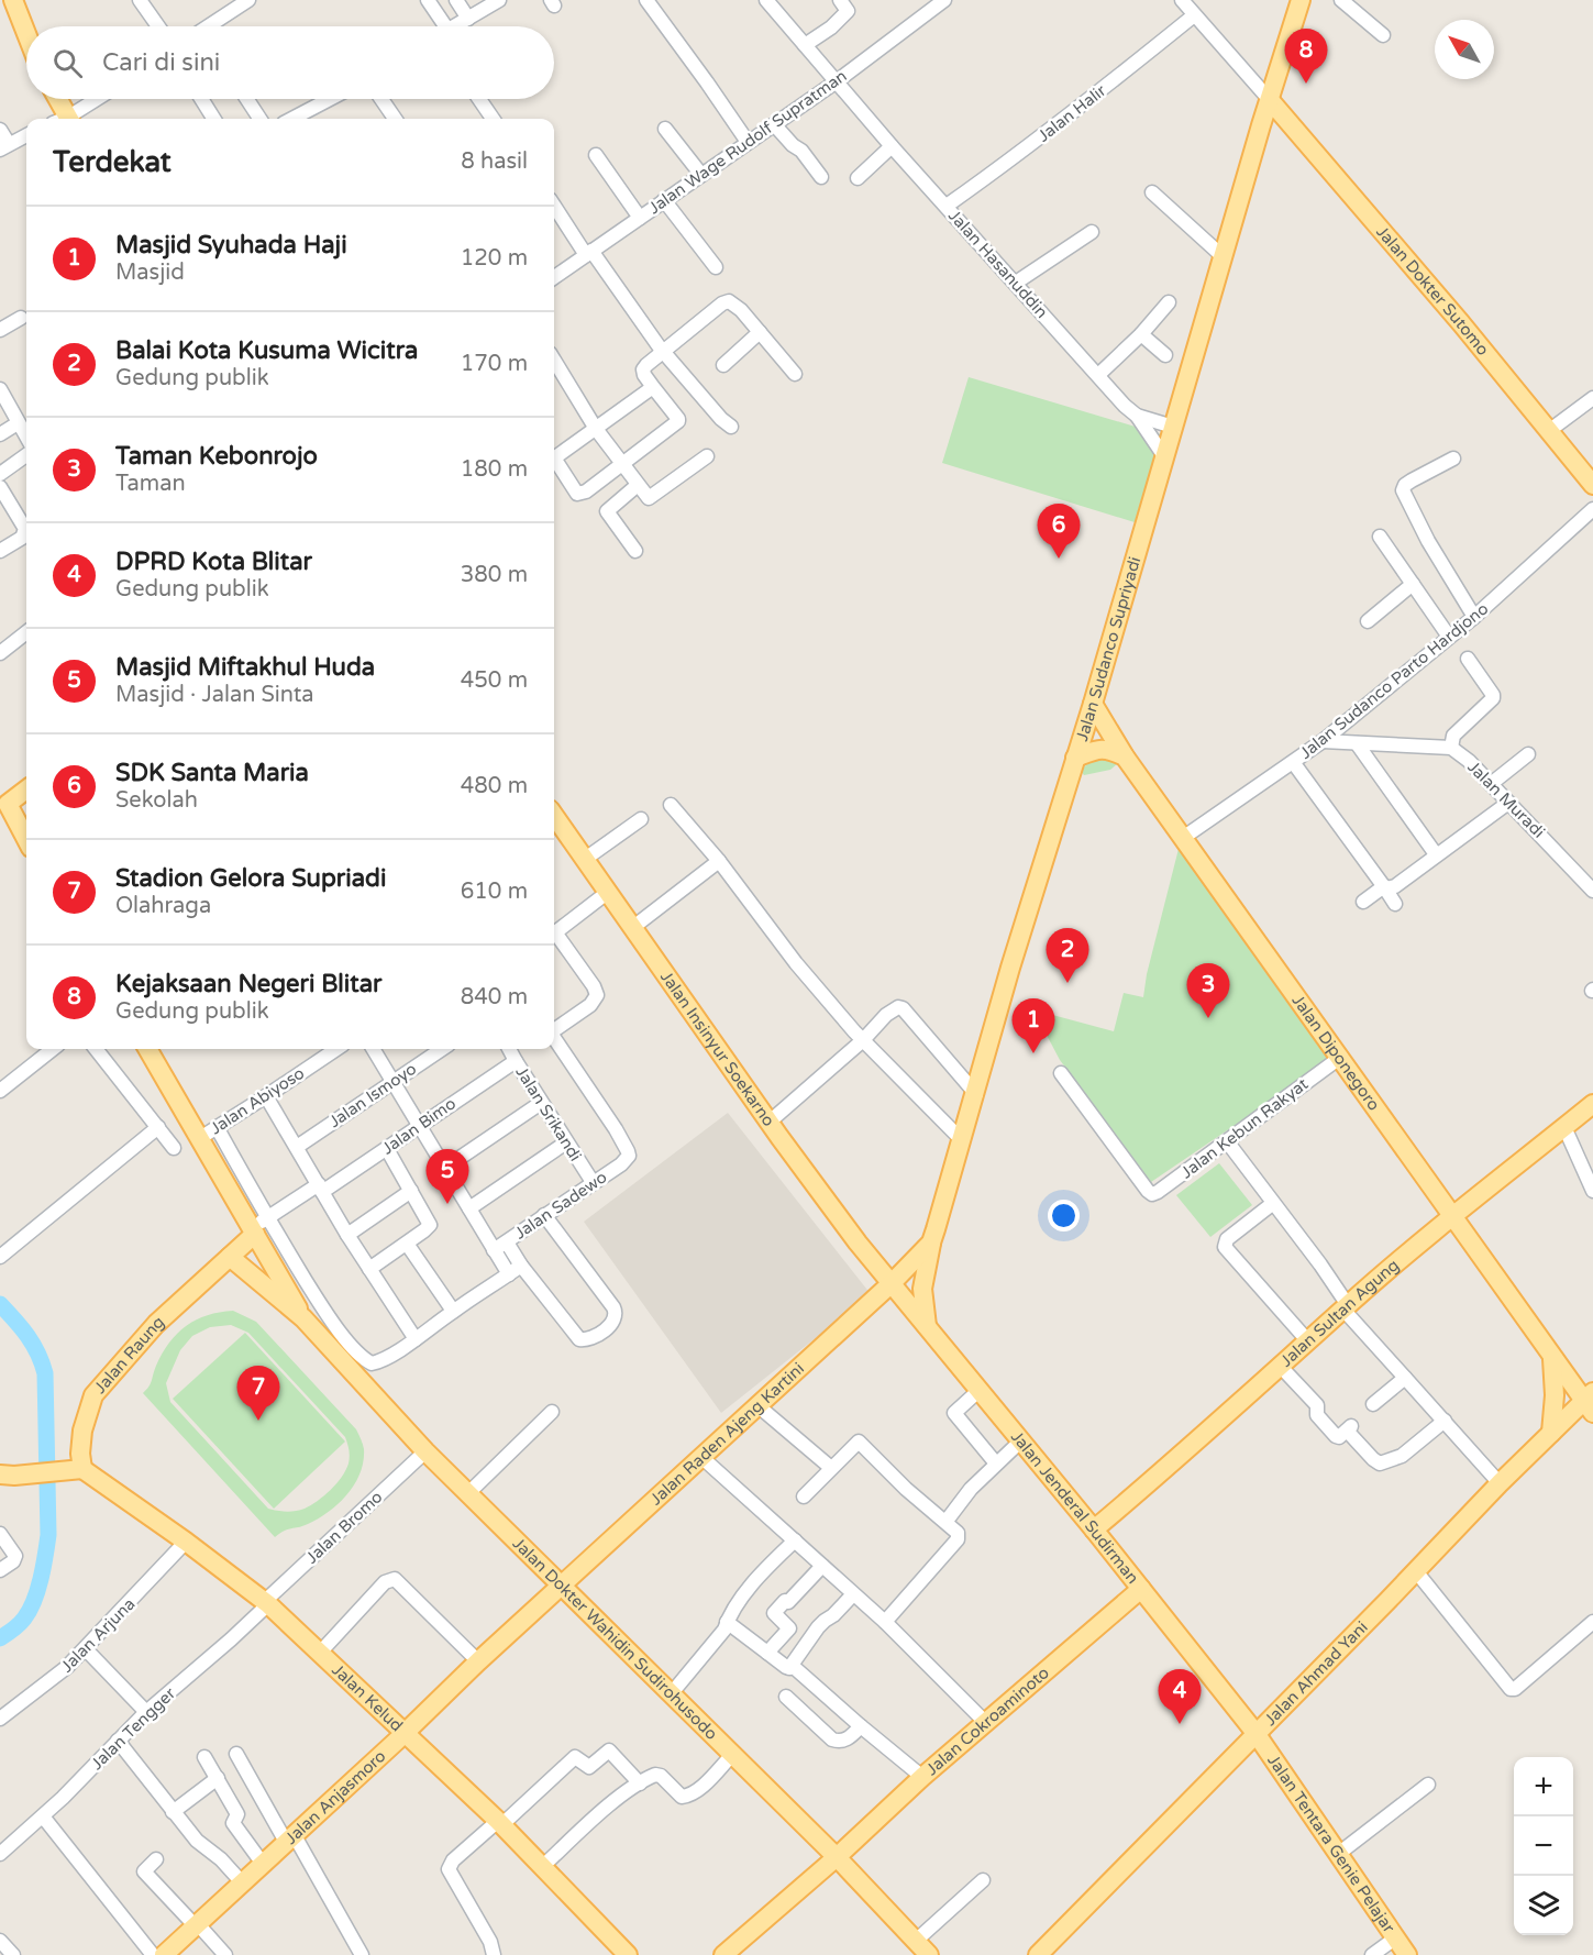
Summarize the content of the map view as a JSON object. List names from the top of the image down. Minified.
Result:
{"streets":{"main road":["Jalan Dokter Sutomo","Jalan Sudanco Supriyadi","Jalan Insinyur Soekarno","Jalan Diponegoro","Jalan Sultan Agung","Jalan Raung","Jalan Raden Ajeng Kartini","Jalan Jenderal Sudirman","Jalan Dokter Wahidin Sudirohusodo","Jalan Ahmad Yani","Jalan Kelud","Jalan Cokroaminoto","Jalan Anjasmoro","Jalan Tentara Genie Pelajar"],"street":["Jalan Halir","Jalan Wage Rudolf Supratman","Jalan Hasanuddin","Jalan Sudanco Parto Hardjono","Jalan Muradi","Jalan Ismoyo","Jalan Abiyoso","Jalan Srikandi","Jalan Bimo","Jalan Kebun Rakyat","Jalan Sadewo","Jalan Bromo","Jalan Arjuna","Jalan Tengger"]},"crossings":[["Jalan Halir","Jalan Hasanuddin"],["Jalan Wage Rudolf Supratman","Jalan Hasanuddin"],["Jalan Hasanuddin","Jalan Sudanco Supriyadi"],["Jalan Dokter Sutomo","Jalan Sudanco Supriyadi"],["Jalan Sudanco Supriyadi","Jalan Insinyur Soekarno"],["Jalan Sudanco Supriyadi","Jalan Diponegoro"],["Jalan Sudanco Supriyadi","Jalan Raden Ajeng Kartini"],["Jalan Sudanco Supriyadi","Jalan Jenderal Sudirman"],["Jalan Sudanco Parto Hardjono","Jalan Diponegoro"],["Jalan Insinyur Soekarno","Jalan Raden Ajeng Kartini"],["Jalan Insinyur Soekarno","Jalan Jenderal Sudirman"],["Jalan Diponegoro","Jalan Kebun Rakyat"],["Jalan Diponegoro","Jalan Sultan Agung"],["Jalan Diponegoro","Jalan Ahmad Yani"],["Jalan Abiyoso","Jalan Dokter Wahidin Sudirohusodo"],["Jalan Srikandi","Jalan Bimo"],["Jalan Srikandi","Jalan Sadewo"],["Jalan Bimo","Jalan Raung"],["Jalan Bimo","Jalan Dokter Wahidin Sudirohusodo"],["Jalan Sultan Agung","Jalan Jenderal Sudirman"],["Jalan Raung","Jalan Dokter Wahidin Sudirohusodo"],["Jalan Raung","Jalan Kelud"],["Jalan Raden Ajeng Kartini","Jalan Jenderal Sudirman"],["Jalan Raden Ajeng Kartini","Jalan Dokter Wahidin Sudirohusodo"],["Jalan Raden Ajeng Kartini","Jalan Anjasmoro"],["Jalan Jenderal Sudirman","Jalan Ahmad Yani"],["Jalan Jenderal Sudirman","Jalan Cokroaminoto"],["Jalan Jenderal Sudirman","Jalan Tentara Genie Pelajar"],["Jalan Bromo","Jalan Dokter Wahidin Sudirohusodo"],["Jalan Bromo","Jalan Kelud"],["Jalan Bromo","Jalan Tengger"],["Jalan Arjuna","Jalan Kelud"],["Jalan Dokter Wahidin Sudirohusodo","Jalan Cokroaminoto"],["Jalan Dokter Wahidin Sudirohusodo","Jalan Anjasmoro"],["Jalan Ahmad Yani","Jalan Tentara Genie Pelajar"],["Jalan Kelud","Jalan Tengger"],["Jalan Kelud","Jalan Anjasmoro"]],"north":"top left","page":{"search":"Cari di sini","pins":["8","6","2","3","1","5","7","4"],"heading":["Terdekat","8 hasil"],"list":[{"mark":"1","name":"Masjid Syuhada Haji","note":"Masjid","value":"120 m"},{"mark":"2","name":"Balai Kota Kusuma Wicitra","note":"Gedung publik","value":"170 m"},{"mark":"3","name":"Taman Kebonrojo","note":"Taman","value":"180 m"},{"mark":"4","name":"DPRD Kota Blitar","note":"Gedung publik","value":"380 m"},{"mark":"5","name":"Masjid Miftakhul Huda","note":"Masjid · Jalan Sinta","value":"450 m"},{"mark":"6","name":"SDK Santa Maria","note":"Sekolah","value":"480 m"},{"mark":"7","name":"Stadion Gelora Supriadi","note":"Olahraga","value":"610 m"},{"mark":"8","name":"Kejaksaan Negeri Blitar","note":"Gedung publik","value":"840 m"}],"map_buttons":["+","−"]}}
